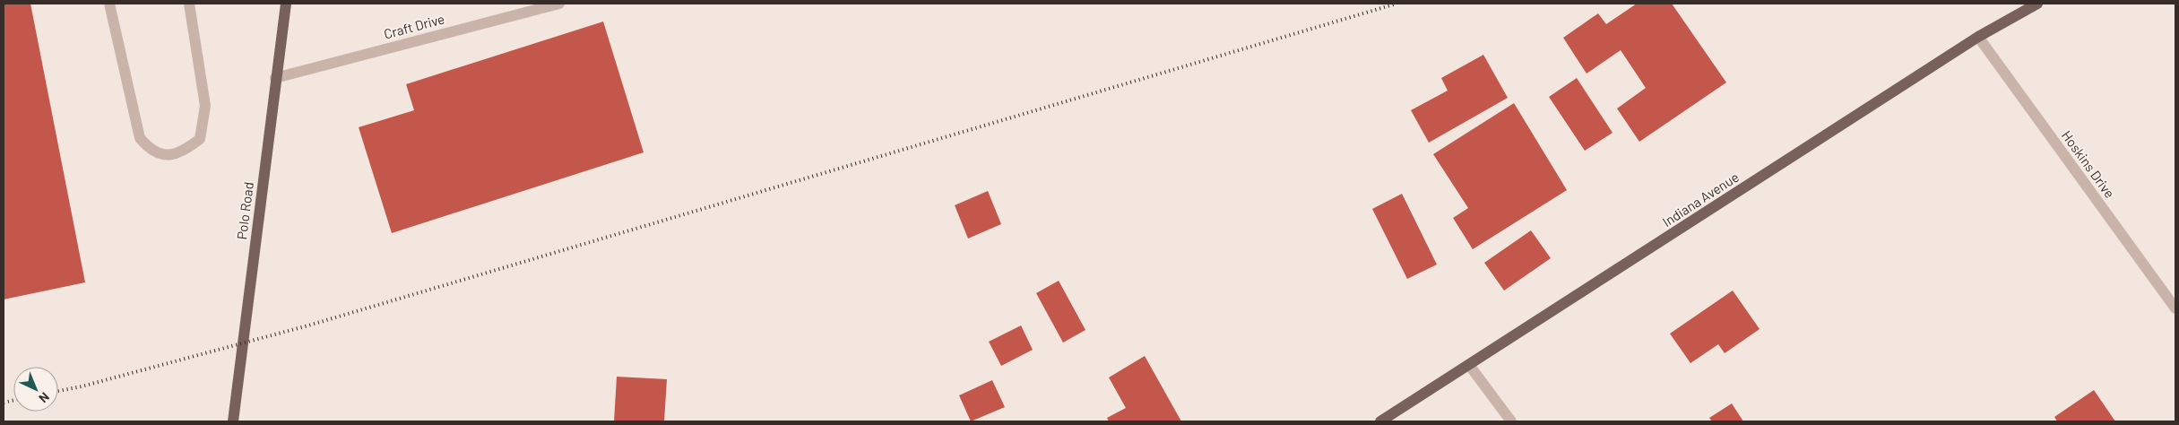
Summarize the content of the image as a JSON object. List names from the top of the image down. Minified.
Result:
{"streets":{"main road":["Indiana Avenue","Polo Road"],"street":["Craft Drive","Hoskins Drive"]},"crossings":[["Craft Drive","Polo Road"],["Hoskins Drive","Indiana Avenue"]],"north":"bottom right"}
